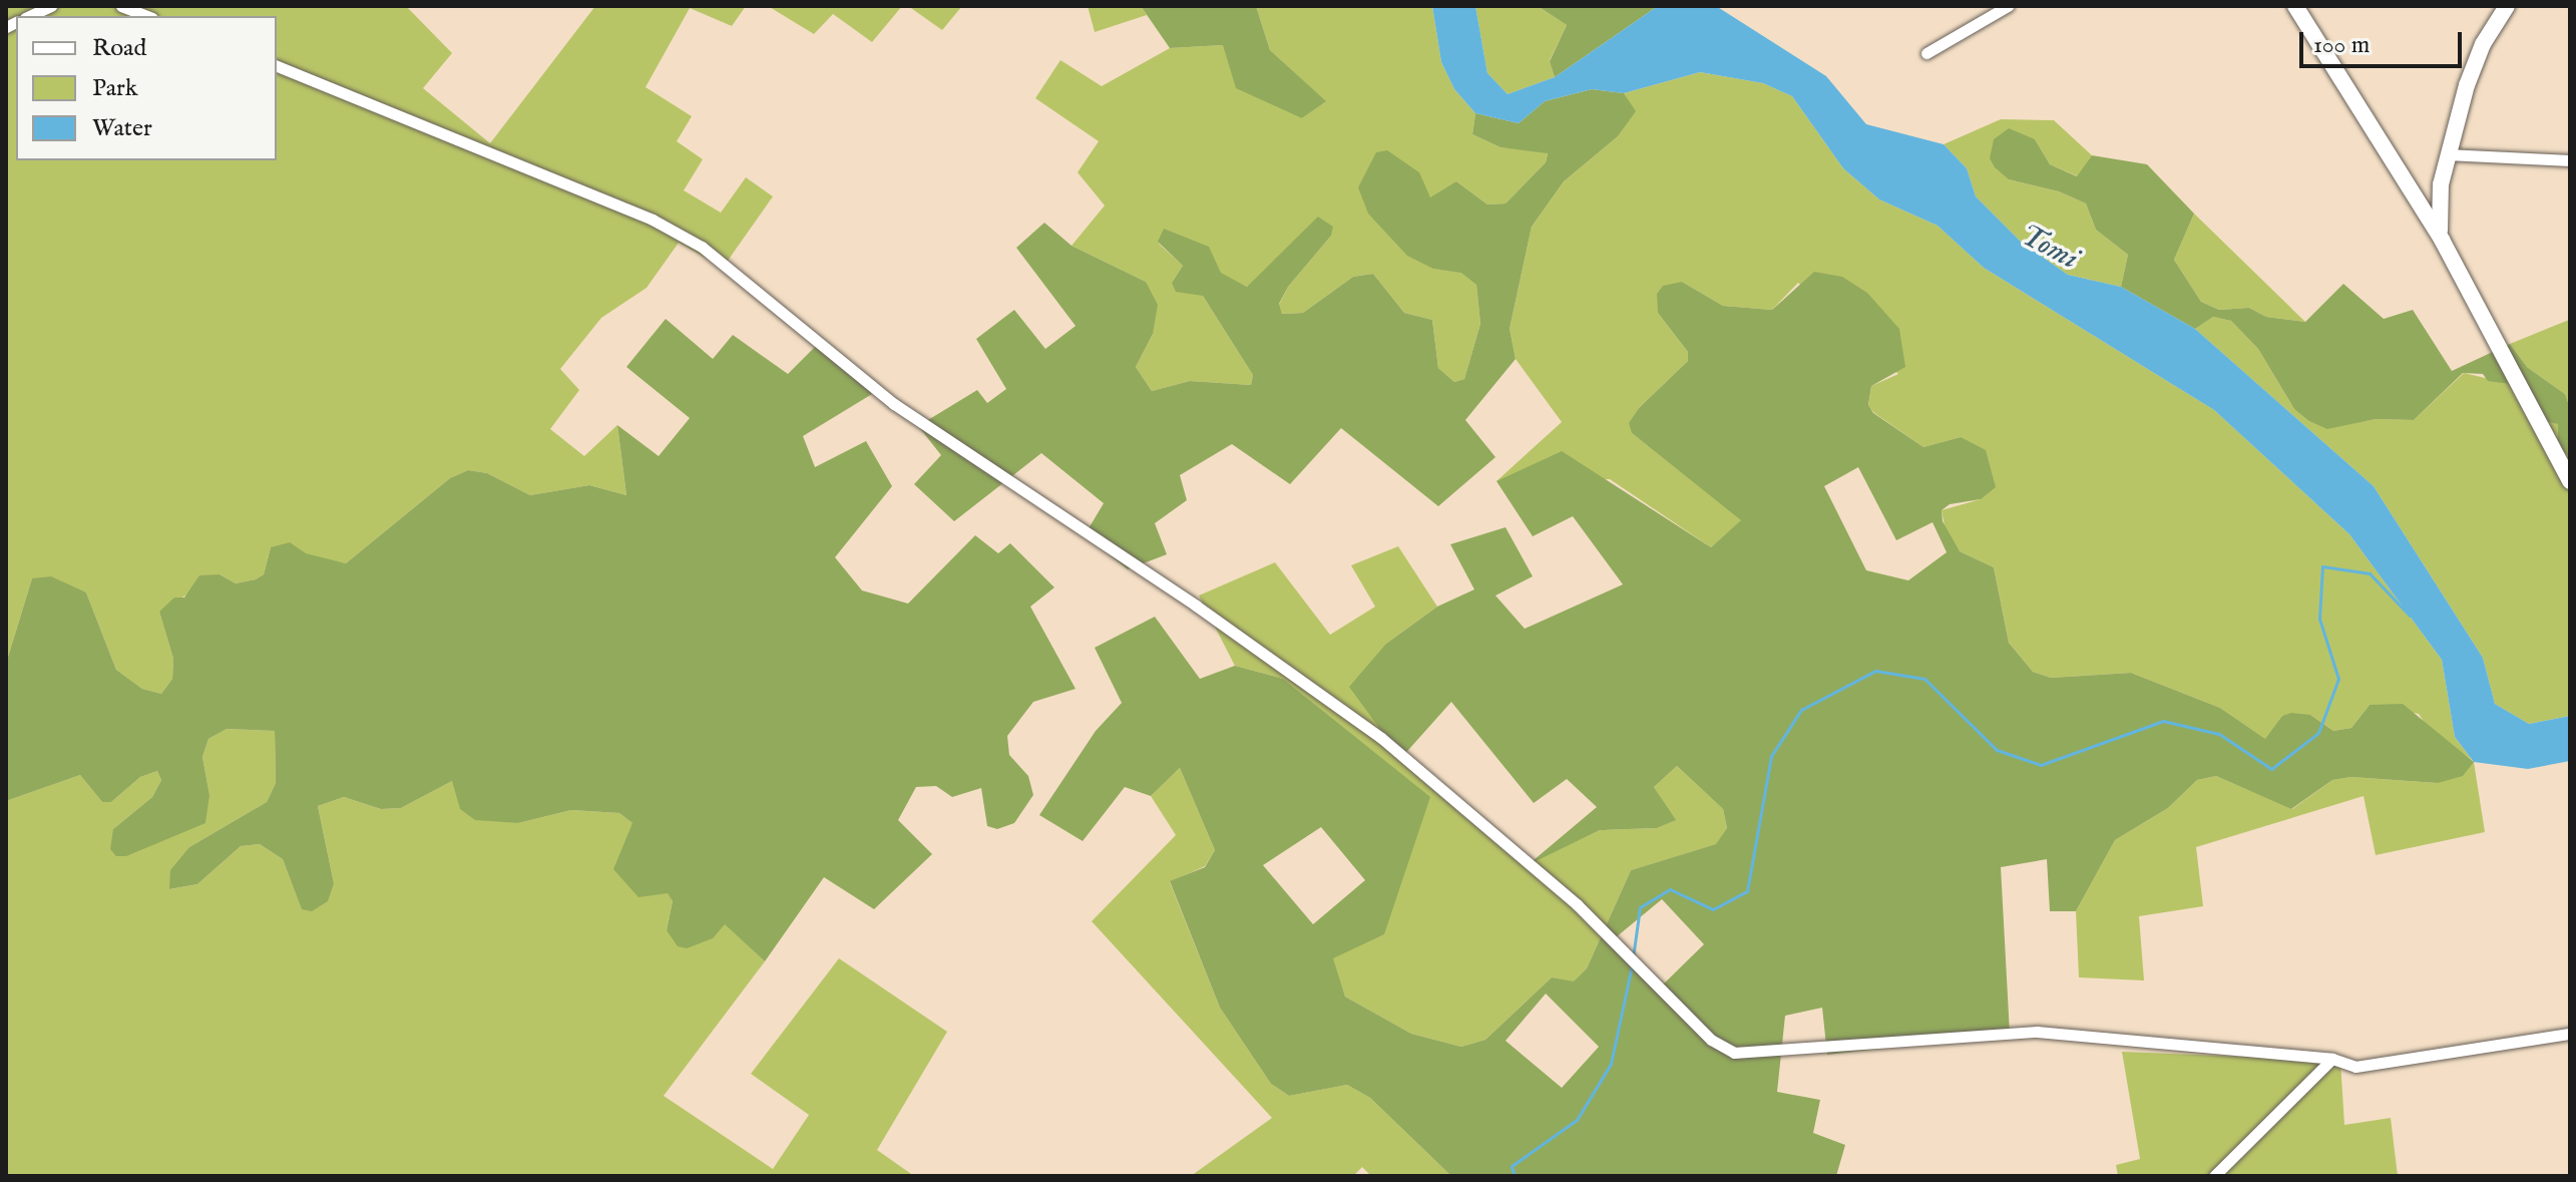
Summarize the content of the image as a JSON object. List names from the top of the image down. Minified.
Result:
{"water":["Tomi"],"legend":["Road","Park","Water"],"scale_bar":"100 m"}
